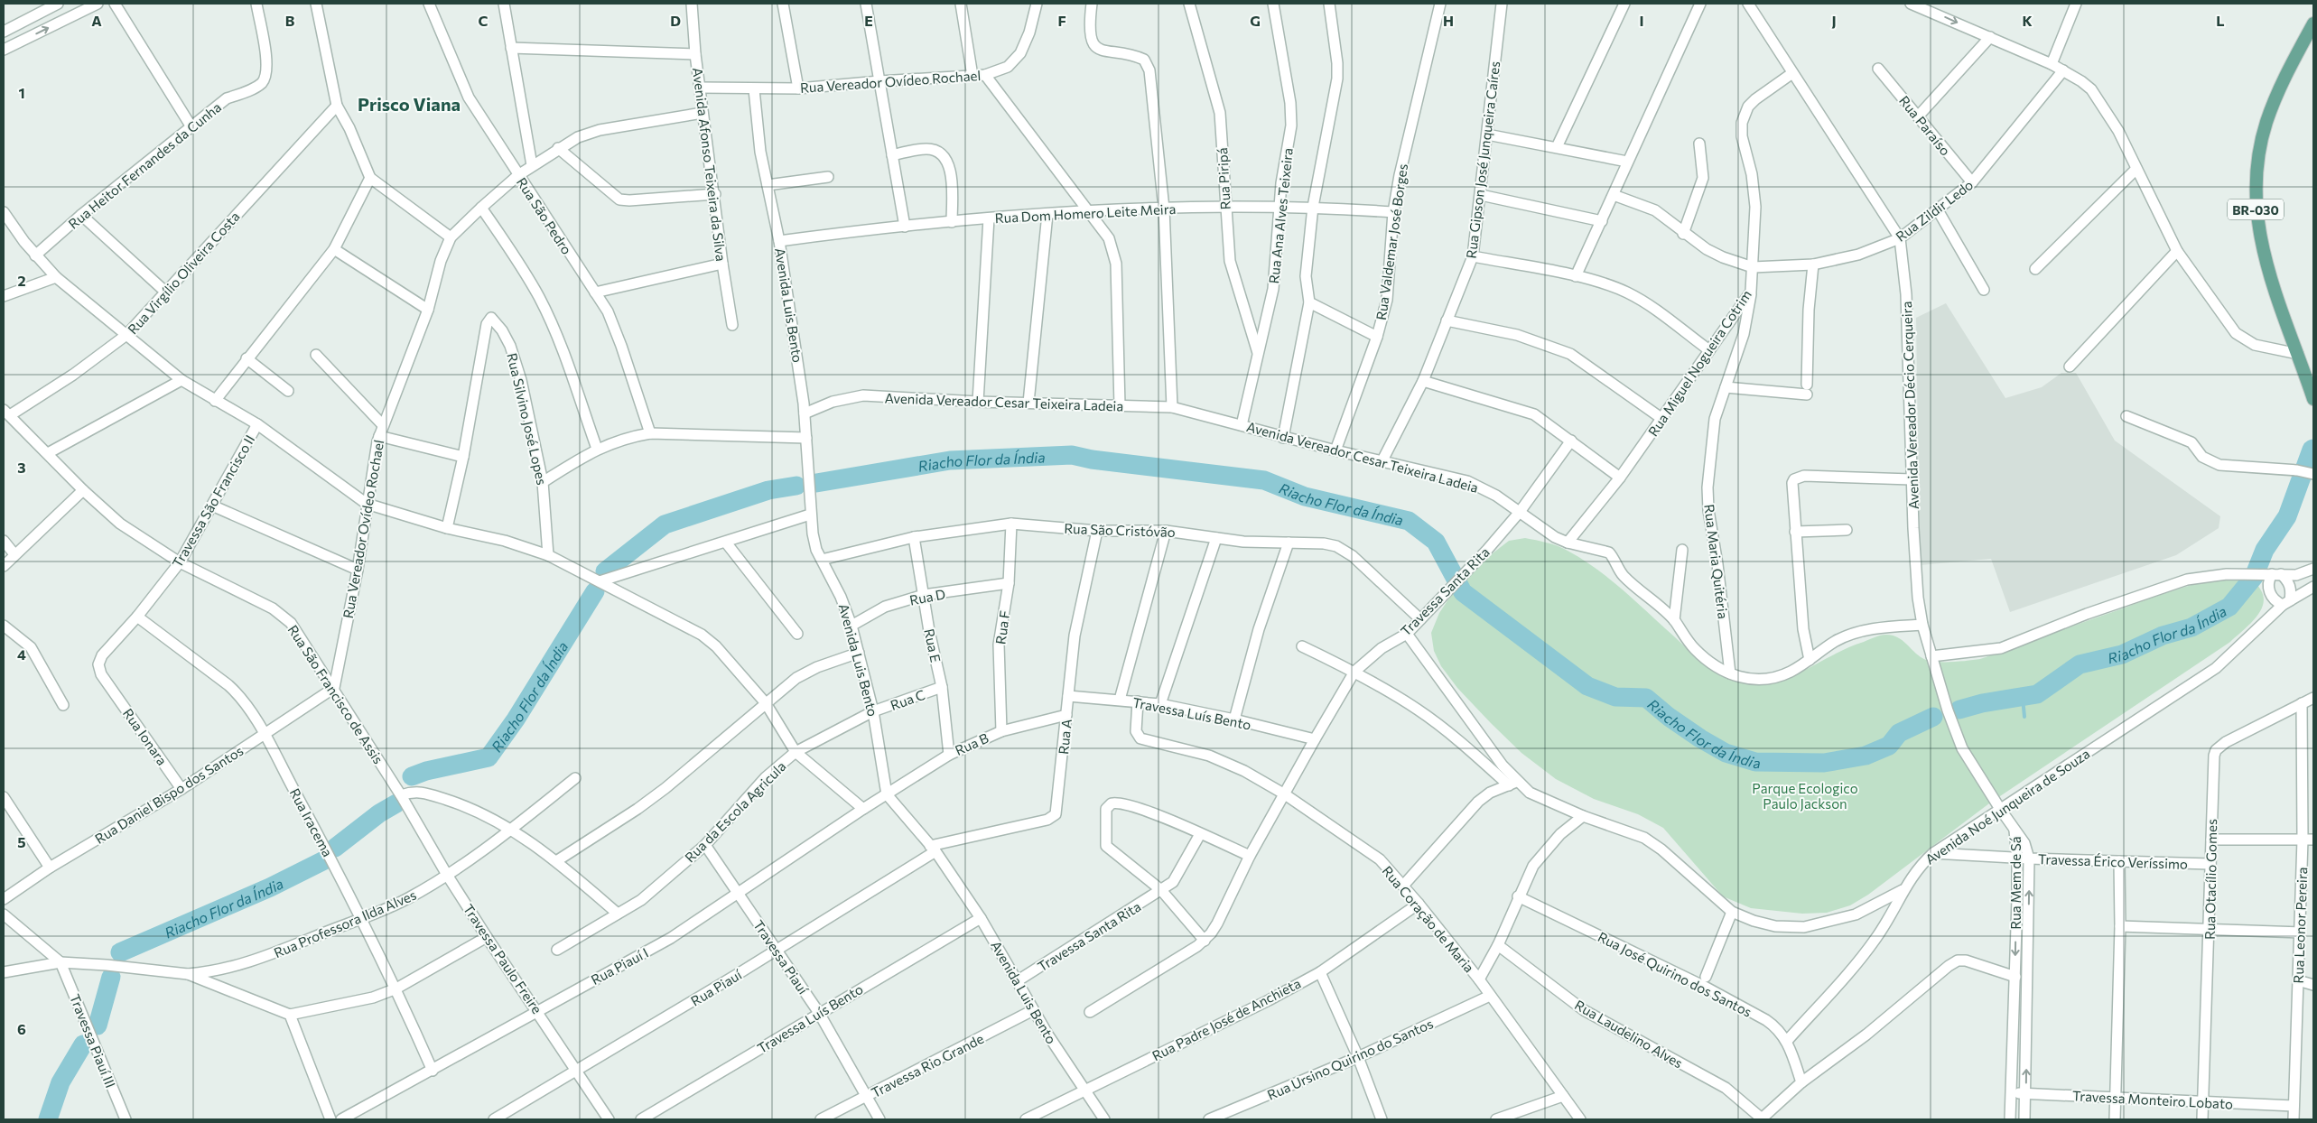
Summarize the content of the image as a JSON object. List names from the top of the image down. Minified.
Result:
{"streets":{"main road":["BR-030"],"street":["Rua Vereador Ovídeo Rochael","Rua Paraíso","Rua Gipson José Junqueira Caíres","Avenida Afonso Teixeira da Silva","Rua Heitor Fernandes da Cunha","Rua Piripá","Rua Zildir Ledo","Rua Dom Homero Leite Meira","Rua São Pedro","Rua Ana Alves Teixeira","Rua Valdemar José Borges","Rua Virgílio Oliveira Costa","Avenida Luis Bento","Rua Miguel Nogueira Cotrim","Avenida Vereador Cesar Teixeira Ladeia","Avenida Vereador Décio Cerqueira","Rua Silvino José Lopes","Travessa São Francisco II","Rua São Cristóvão","Rua Maria Quitéria","Travessa Santa Rita","Rua D","Rua F","Rua E","Rua São Francisco de Assis","Rua C","Travessa Luís Bento","Rua Ionara","Rua A","Rua B","Rua Daniel Bispo dos Santos","Avenida Noé Junqueira de Souza","Rua da Escola Agricula","Rua Iracema","Travessa Érico Veríssimo","Rua Otacílio Gomes","Rua Mem de Sá","Rua Coração de Maria","Rua Professora Ilda Alves","Rua Leonor Pereira","Travessa Piauí","Travessa Paulo Freire","Rua Piauí I","Rua José Quirino dos Santos","Rua Piauí","Rua Padre José de Anchieta","Rua Laudelino Alves","Travessa Piauí III","Rua Ursino Quirino do Santos","Travessa Rio Grande","Travessa Monteiro Lobato"]},"crossings":[["Rua Vereador Ovídeo Rochael","Avenida Afonso Teixeira da Silva"],["Rua Vereador Ovídeo Rochael","Rua São Pedro"],["Rua Vereador Ovídeo Rochael","Avenida Luis Bento"],["Rua Vereador Ovídeo Rochael","Rua São Francisco de Assis"],["Rua Vereador Ovídeo Rochael","Rua Daniel Bispo dos Santos"],["Rua Paraíso","Rua Zildir Ledo"],["Rua Gipson José Junqueira Caíres","Avenida Vereador Cesar Teixeira Ladeia"],["Rua Piripá","Rua Dom Homero Leite Meira"],["Rua Piripá","Rua Ana Alves Teixeira"],["Rua Zildir Ledo","Rua Miguel Nogueira Cotrim"],["Rua Zildir Ledo","Avenida Vereador Décio Cerqueira"],["Rua Dom Homero Leite Meira","Rua Ana Alves Teixeira"],["Rua Dom Homero Leite Meira","Rua Valdemar José Borges"],["Rua Dom Homero Leite Meira","Avenida Luis Bento"],["Rua Ana Alves Teixeira","Avenida Vereador Cesar Teixeira Ladeia"],["Rua Valdemar José Borges","Avenida Vereador Cesar Teixeira Ladeia"],["Rua Virgílio Oliveira Costa","Rua São Francisco de Assis"],["Avenida Luis Bento","Avenida Vereador Cesar Teixeira Ladeia"],["Avenida Luis Bento","Rua São Cristóvão"],["Avenida Luis Bento","Travessa Santa Rita"],["Avenida Luis Bento","Rua D"],["Avenida Luis Bento","Rua C"],["Avenida Luis Bento","Travessa Luís Bento"],["Avenida Luis Bento","Rua A"],["Avenida Luis Bento","Rua B"],["Avenida Luis Bento","Rua da Escola Agricula"],["Avenida Luis Bento","Rua Piauí I"],["Avenida Luis Bento","Rua Piauí"],["Avenida Luis Bento","Rua Padre José de Anchieta"],["Avenida Luis Bento","Travessa Rio Grande"],["Rua Miguel Nogueira Cotrim","Avenida Vereador Cesar Teixeira Ladeia"],["Rua Miguel Nogueira Cotrim","Avenida Vereador Décio Cerqueira"],["Rua Miguel Nogueira Cotrim","Rua Maria Quitéria"],["Avenida Vereador Cesar Teixeira Ladeia","Avenida Vereador Décio Cerqueira"],["Avenida Vereador Cesar Teixeira Ladeia","Rua Maria Quitéria"],["Avenida Vereador Cesar Teixeira Ladeia","Travessa Santa Rita"],["Avenida Vereador Décio Cerqueira","Avenida Noé Junqueira de Souza"],["Avenida Vereador Décio Cerqueira","Rua Mem de Sá"],["Travessa São Francisco II","Rua São Francisco de Assis"],["Travessa São Francisco II","Rua Ionara"],["Travessa São Francisco II","Rua Iracema"],["Rua São Cristóvão","Travessa Santa Rita"],["Rua São Cristóvão","Rua F"],["Rua São Cristóvão","Rua E"],["Rua São Cristóvão","Rua A"],["Travessa Santa Rita","Travessa Luís Bento"],["Travessa Santa Rita","Avenida Noé Junqueira de Souza"],["Travessa Santa Rita","Rua Coração de Maria"],["Rua D","Rua F"],["Rua D","Rua E"],["Rua F","Rua B"],["Rua E","Rua C"],["Rua E","Rua B"],["Rua São Francisco de Assis","Rua Daniel Bispo dos Santos"],["Rua São Francisco de Assis","Travessa Paulo Freire"],["Rua C","Rua da Escola Agricula"],["Travessa Luís Bento","Rua A"],["Travessa Luís Bento","Rua Coração de Maria"],["Travessa Luís Bento","Travessa Piauí"],["Rua Ionara","Rua Daniel Bispo dos Santos"],["Rua A","Rua B"],["Rua A","Rua Piauí"],["Rua B","Rua Piauí I"],["Rua Daniel Bispo dos Santos","Rua Iracema"],["Avenida Noé Junqueira de Souza","Travessa Érico Veríssimo"],["Rua da Escola Agricula","Travessa Piauí"],["Rua Iracema","Rua Professora Ilda Alves"],["Rua Iracema","Rua Piauí I"],["Travessa Érico Veríssimo","Rua Otacílio Gomes"],["Travessa Érico Veríssimo","Rua Mem de Sá"],["Rua Otacílio Gomes","Rua Leonor Pereira"],["Rua Otacílio Gomes","Travessa Monteiro Lobato"],["Rua Mem de Sá","Rua Laudelino Alves"],["Rua Mem de Sá","Travessa Monteiro Lobato"],["Rua Coração de Maria","Rua Padre José de Anchieta"],["Rua Coração de Maria","Rua Ursino Quirino do Santos"],["Rua Professora Ilda Alves","Travessa Paulo Freire"],["Rua Leonor Pereira","Travessa Monteiro Lobato"],["Travessa Piauí","Rua Piauí I"],["Travessa Piauí","Rua Piauí"],["Travessa Piauí","Travessa Rio Grande"],["Travessa Paulo Freire","Rua Piauí I"],["Travessa Paulo Freire","Rua Piauí"],["Rua José Quirino dos Santos","Rua Laudelino Alves"]],"districts":["Prisco Viana"],"water":["Riacho Flor da Índia"],"parks":["Parque Ecologico Paulo Jackson"],"grid":{"columns":["A","B","C","D","E","F","G","H","I","J","K","L"],"rows":["1","2","3","4","5","6"]}}
